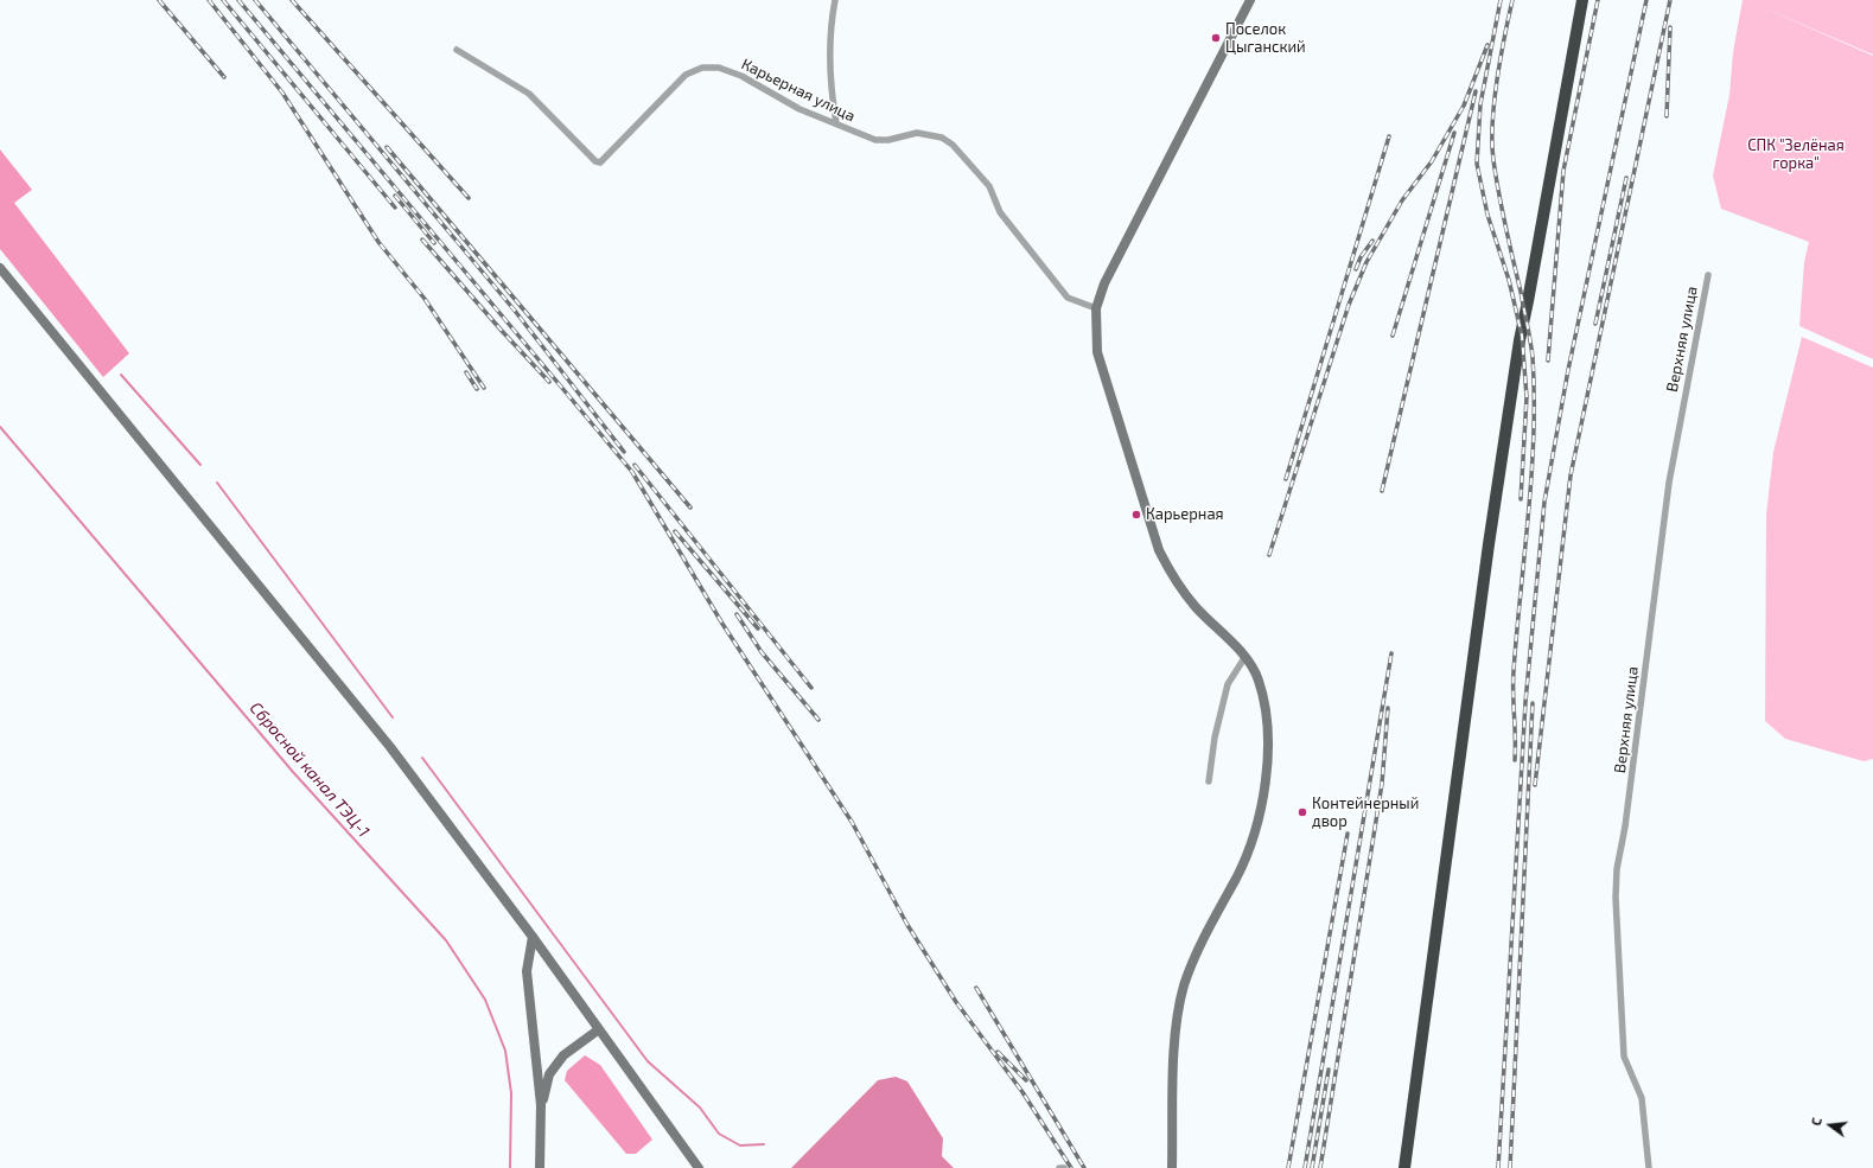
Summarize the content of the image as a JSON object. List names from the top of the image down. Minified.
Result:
{"streets":{"street":["Карьерная улица","Верхняя улица"]},"water":["Сбросной канал ТЭЦ-1"],"parks":["СПК \"Зелёная горка\""],"places":["Поселок Цыганский","Карьерная","Контейнерный двор"],"north":"left"}
